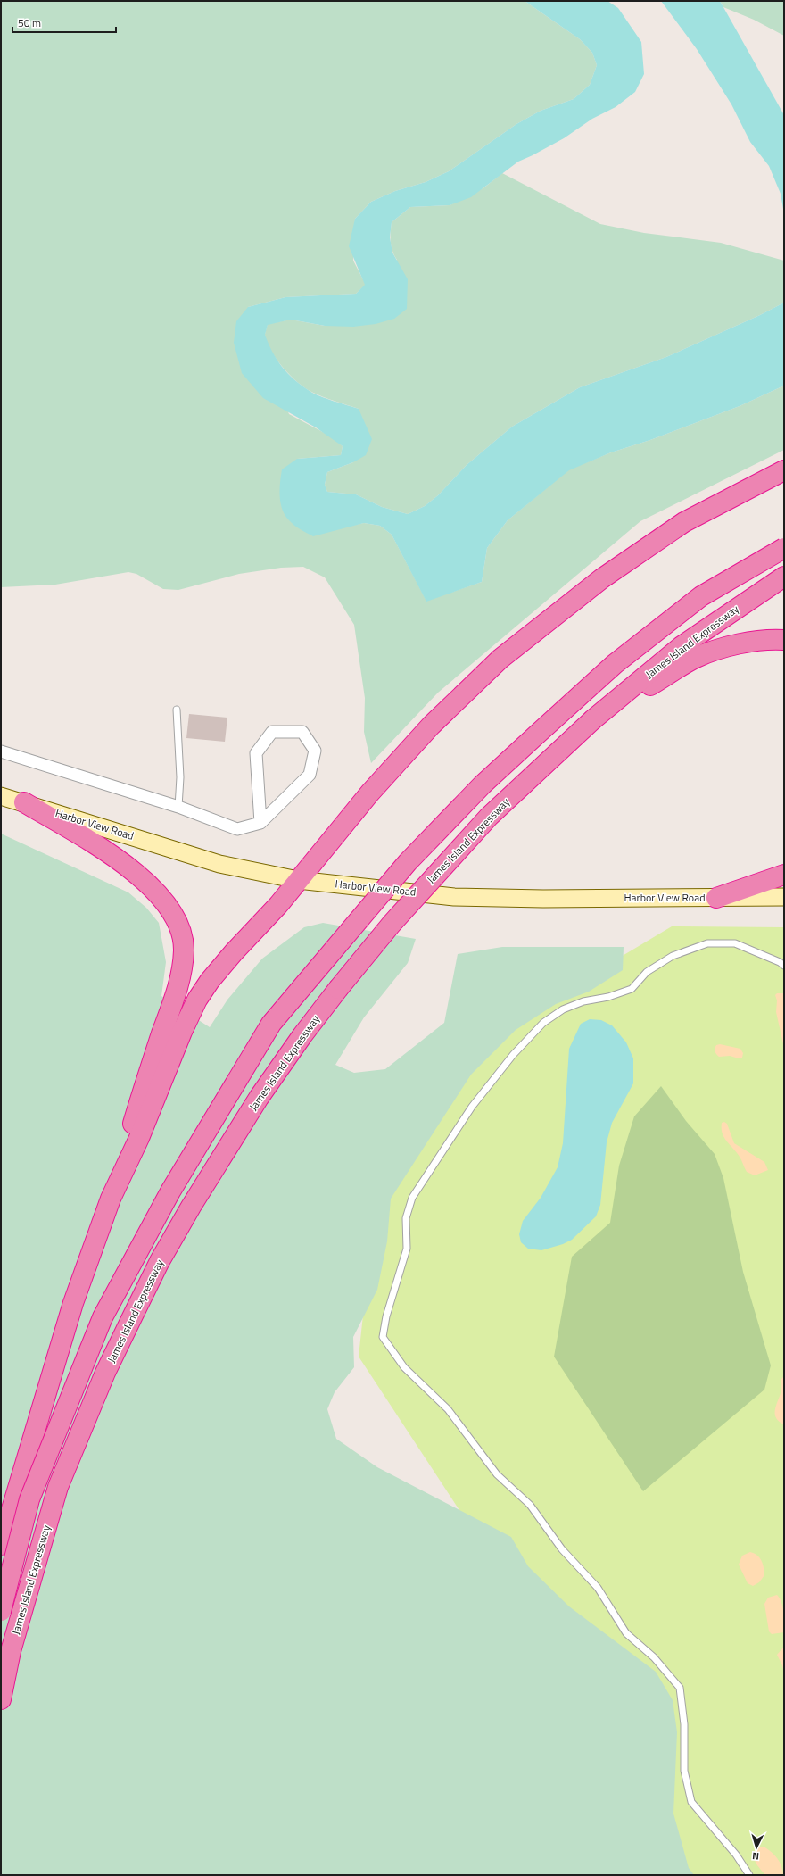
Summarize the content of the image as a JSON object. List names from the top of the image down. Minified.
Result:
{"streets":{"highway":["James Island Expressway"],"main road":["Harbor View Road"]},"scale_bar":"50 m","north":"bottom"}
